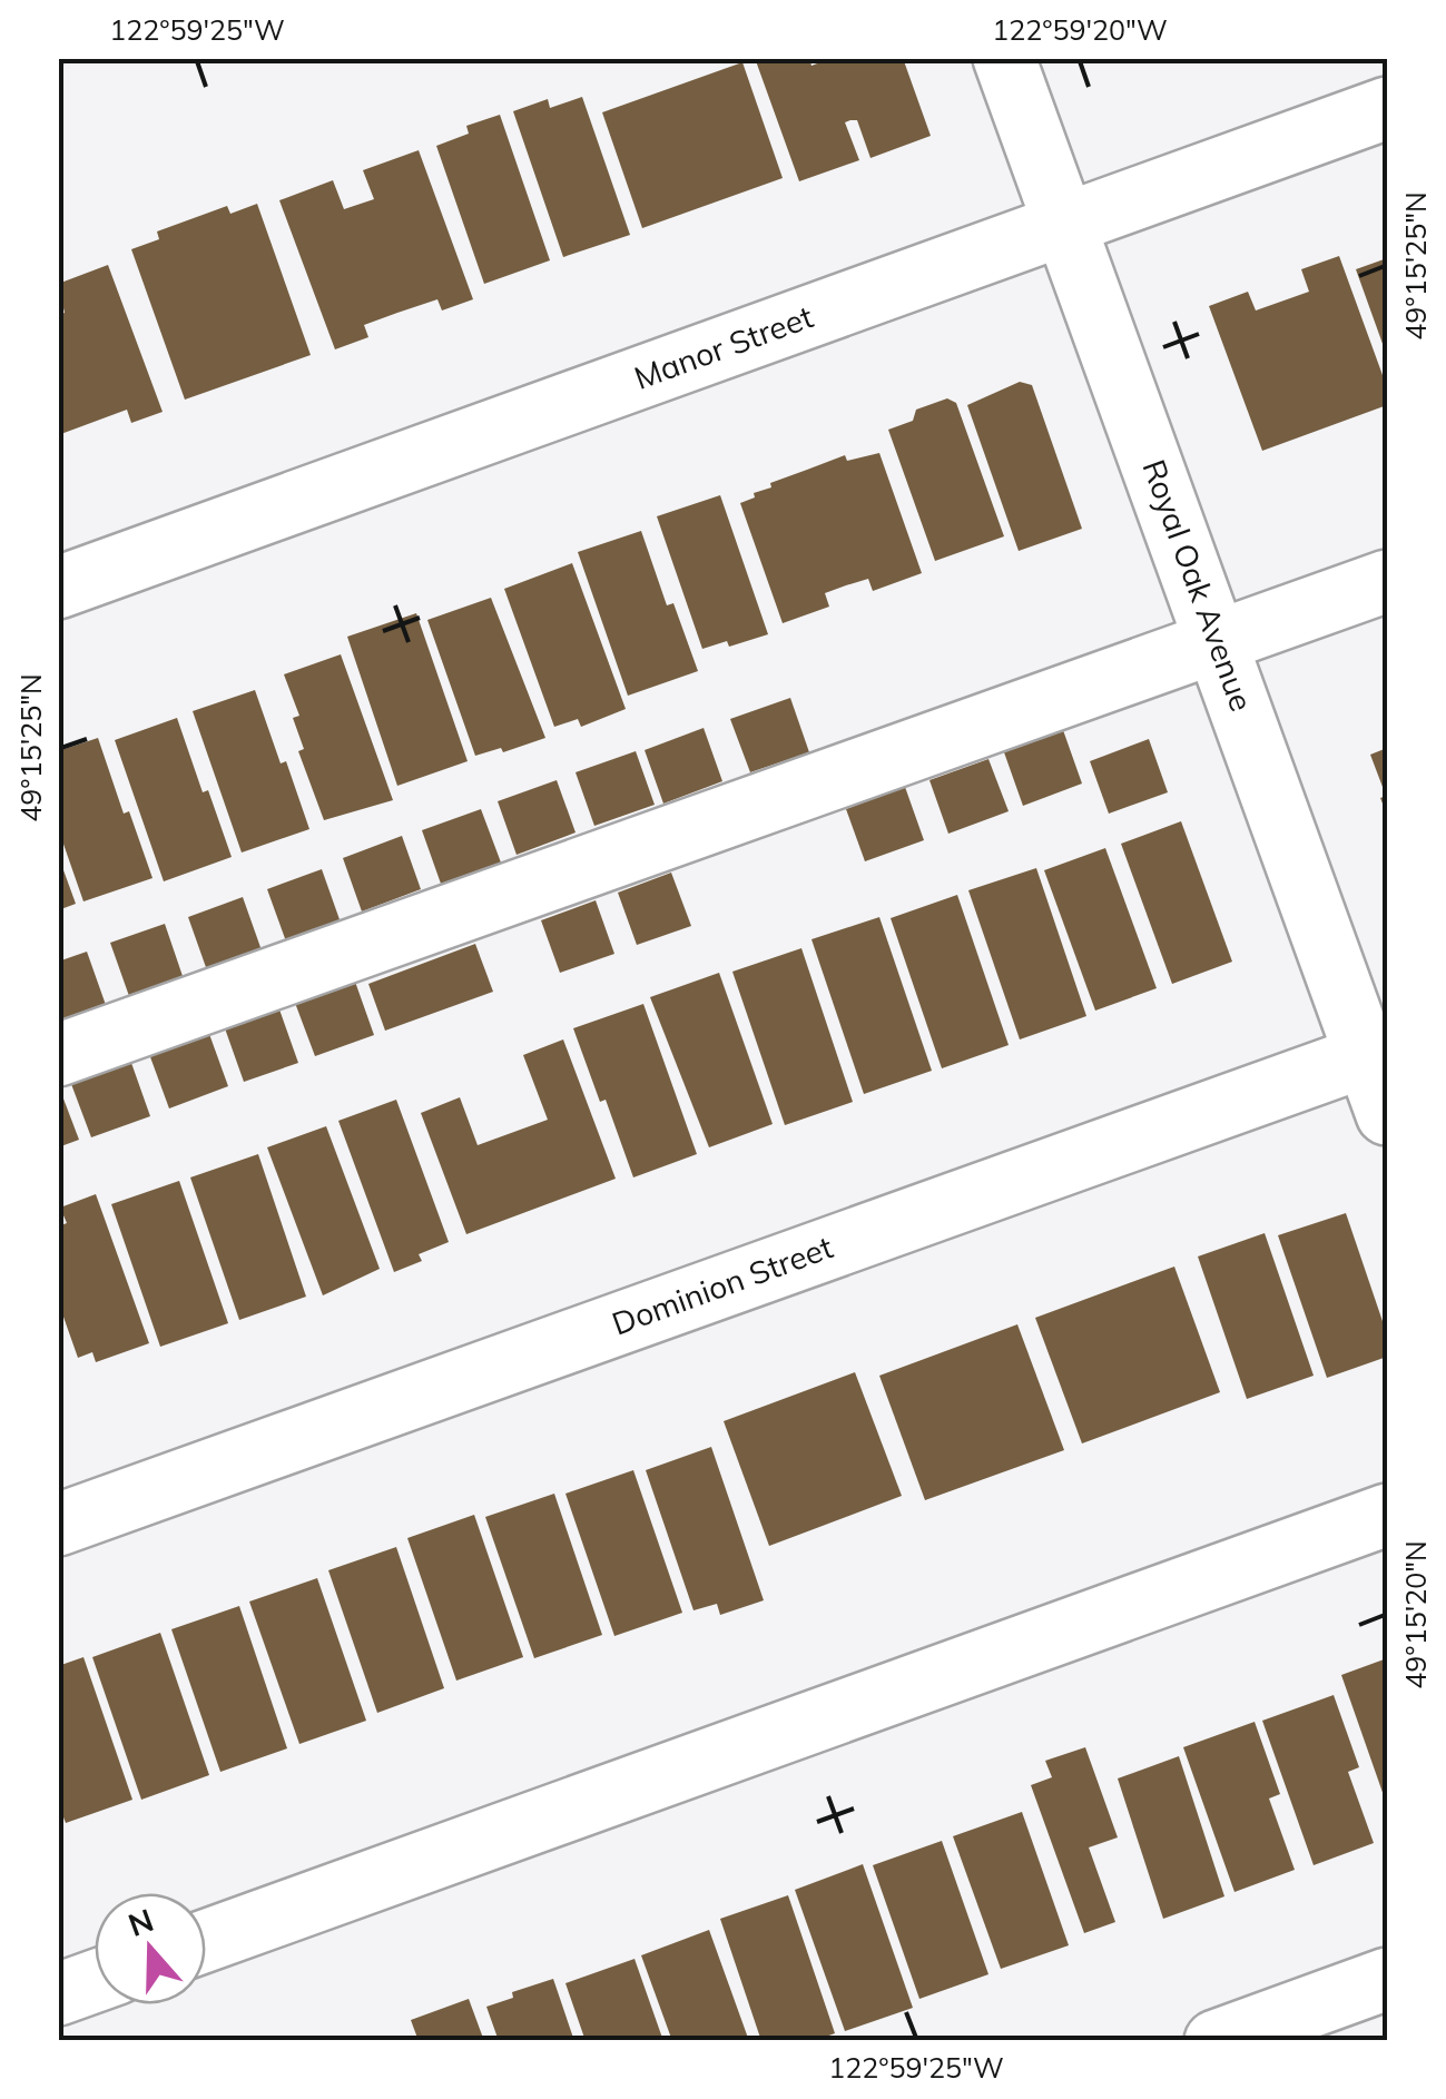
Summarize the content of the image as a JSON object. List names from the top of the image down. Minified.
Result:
{"streets":{"street":["Manor Street","Royal Oak Avenue","Dominion Street"]},"crossings":[["Manor Street","Royal Oak Avenue"],["Royal Oak Avenue","Dominion Street"]],"north":"top","coordinates":["122°59'25\"W","122°59'20\"W","49°15'25\"N","49°15'20\"N"]}
